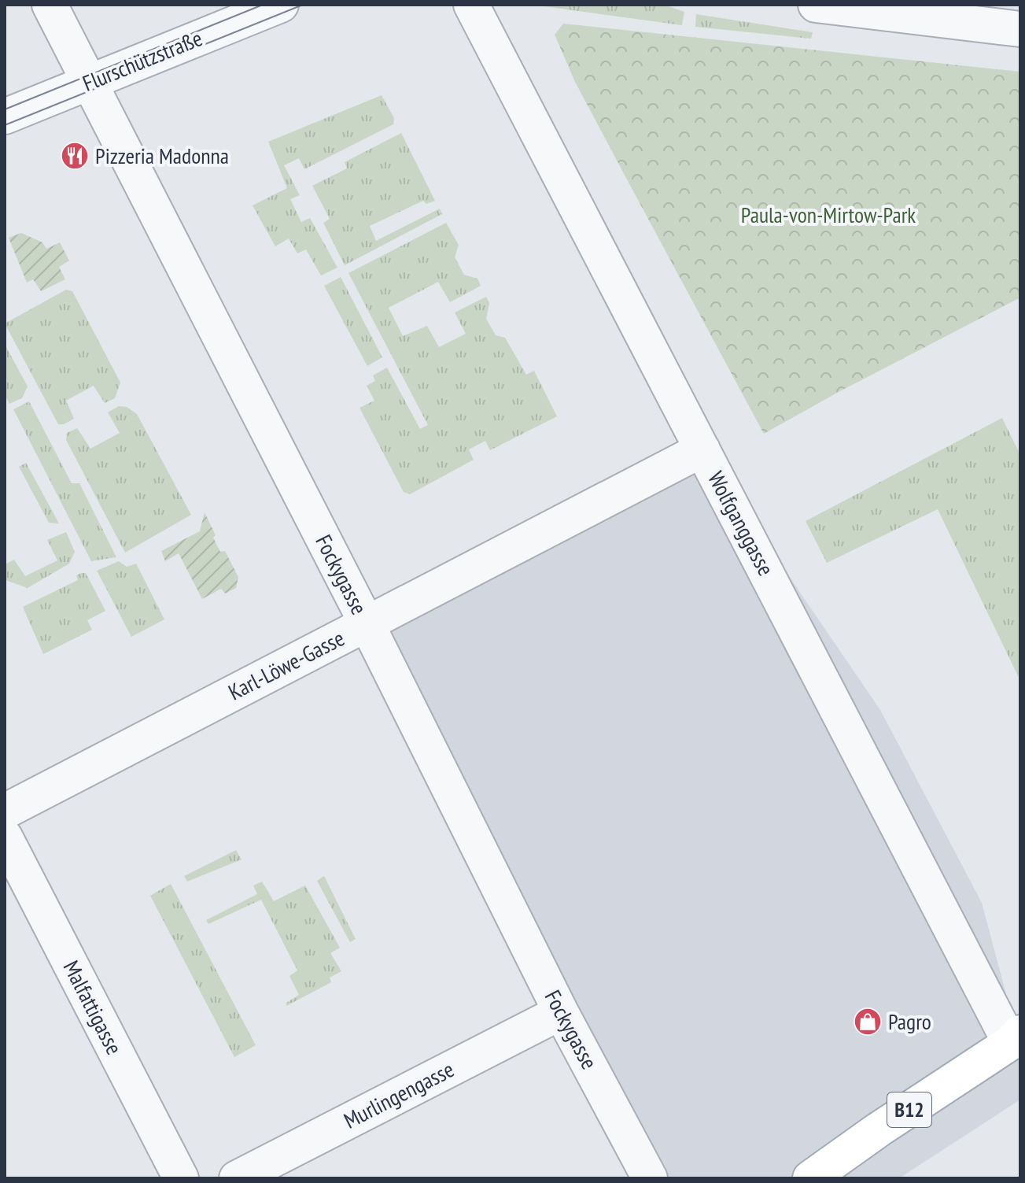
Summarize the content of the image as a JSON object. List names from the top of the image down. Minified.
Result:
{"streets":{"main road":["B12"],"street":["Flurschützstraße","Wolfganggasse","Fockygasse","Karl-Löwe-Gasse","Malfattigasse","Murlingengasse"]},"crossings":[["Flurschützstraße","Fockygasse"],["Wolfganggasse","Karl-Löwe-Gasse"],["Wolfganggasse","B12"],["Fockygasse","Karl-Löwe-Gasse"],["Fockygasse","Murlingengasse"]],"parks":["Paula-von-Mirtow-Park"],"places":{"restaurant":["Pizzeria Madonna"],"shop":["Pagro"]}}
